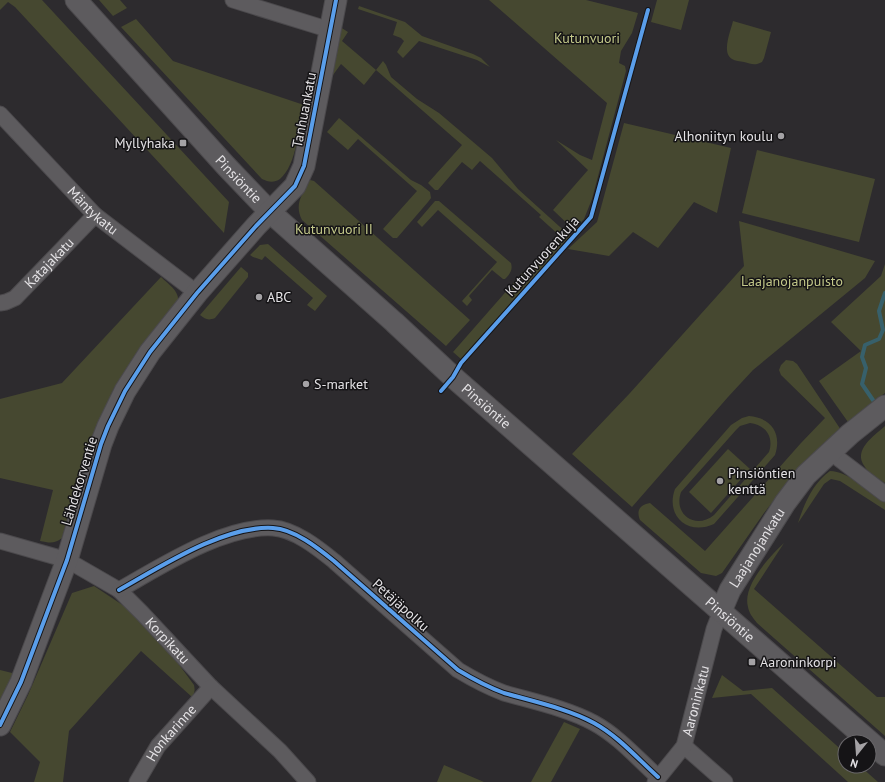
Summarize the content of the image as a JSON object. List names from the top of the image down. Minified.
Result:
{"streets":{"main road":["Tanhuankatu","Pinsiöntie","Lähdekorventie","Laajanojankatu"],"street":["Mäntykatu","Katajakatu","Petäjäpolku","Korpikatu","Aaroninkatu","Honkarinne"],"cycle path":["Kutunvuorenkuja"]},"crossings":[["Tanhuankatu","Pinsiöntie"],["Tanhuankatu","Lähdekorventie"],["Pinsiöntie","Lähdekorventie"],["Pinsiöntie","Laajanojankatu"],["Pinsiöntie","Aaroninkatu"],["Mäntykatu","Katajakatu"],["Mäntykatu","Lähdekorventie"],["Lähdekorventie","Korpikatu"],["Laajanojankatu","Aaroninkatu"],["Petäjäpolku","Korpikatu"],["Petäjäpolku","Aaroninkatu"],["Korpikatu","Honkarinne"]],"parks":["Kutunvuori","Kutunvuori II","Laajanojanpuisto"],"places":{"other":["Alhoniityn koulu","ABC","S-market","Pinsiöntien kenttä"],"transit":["Myllyhaka","Aaroninkorpi"]},"north":"bottom"}
